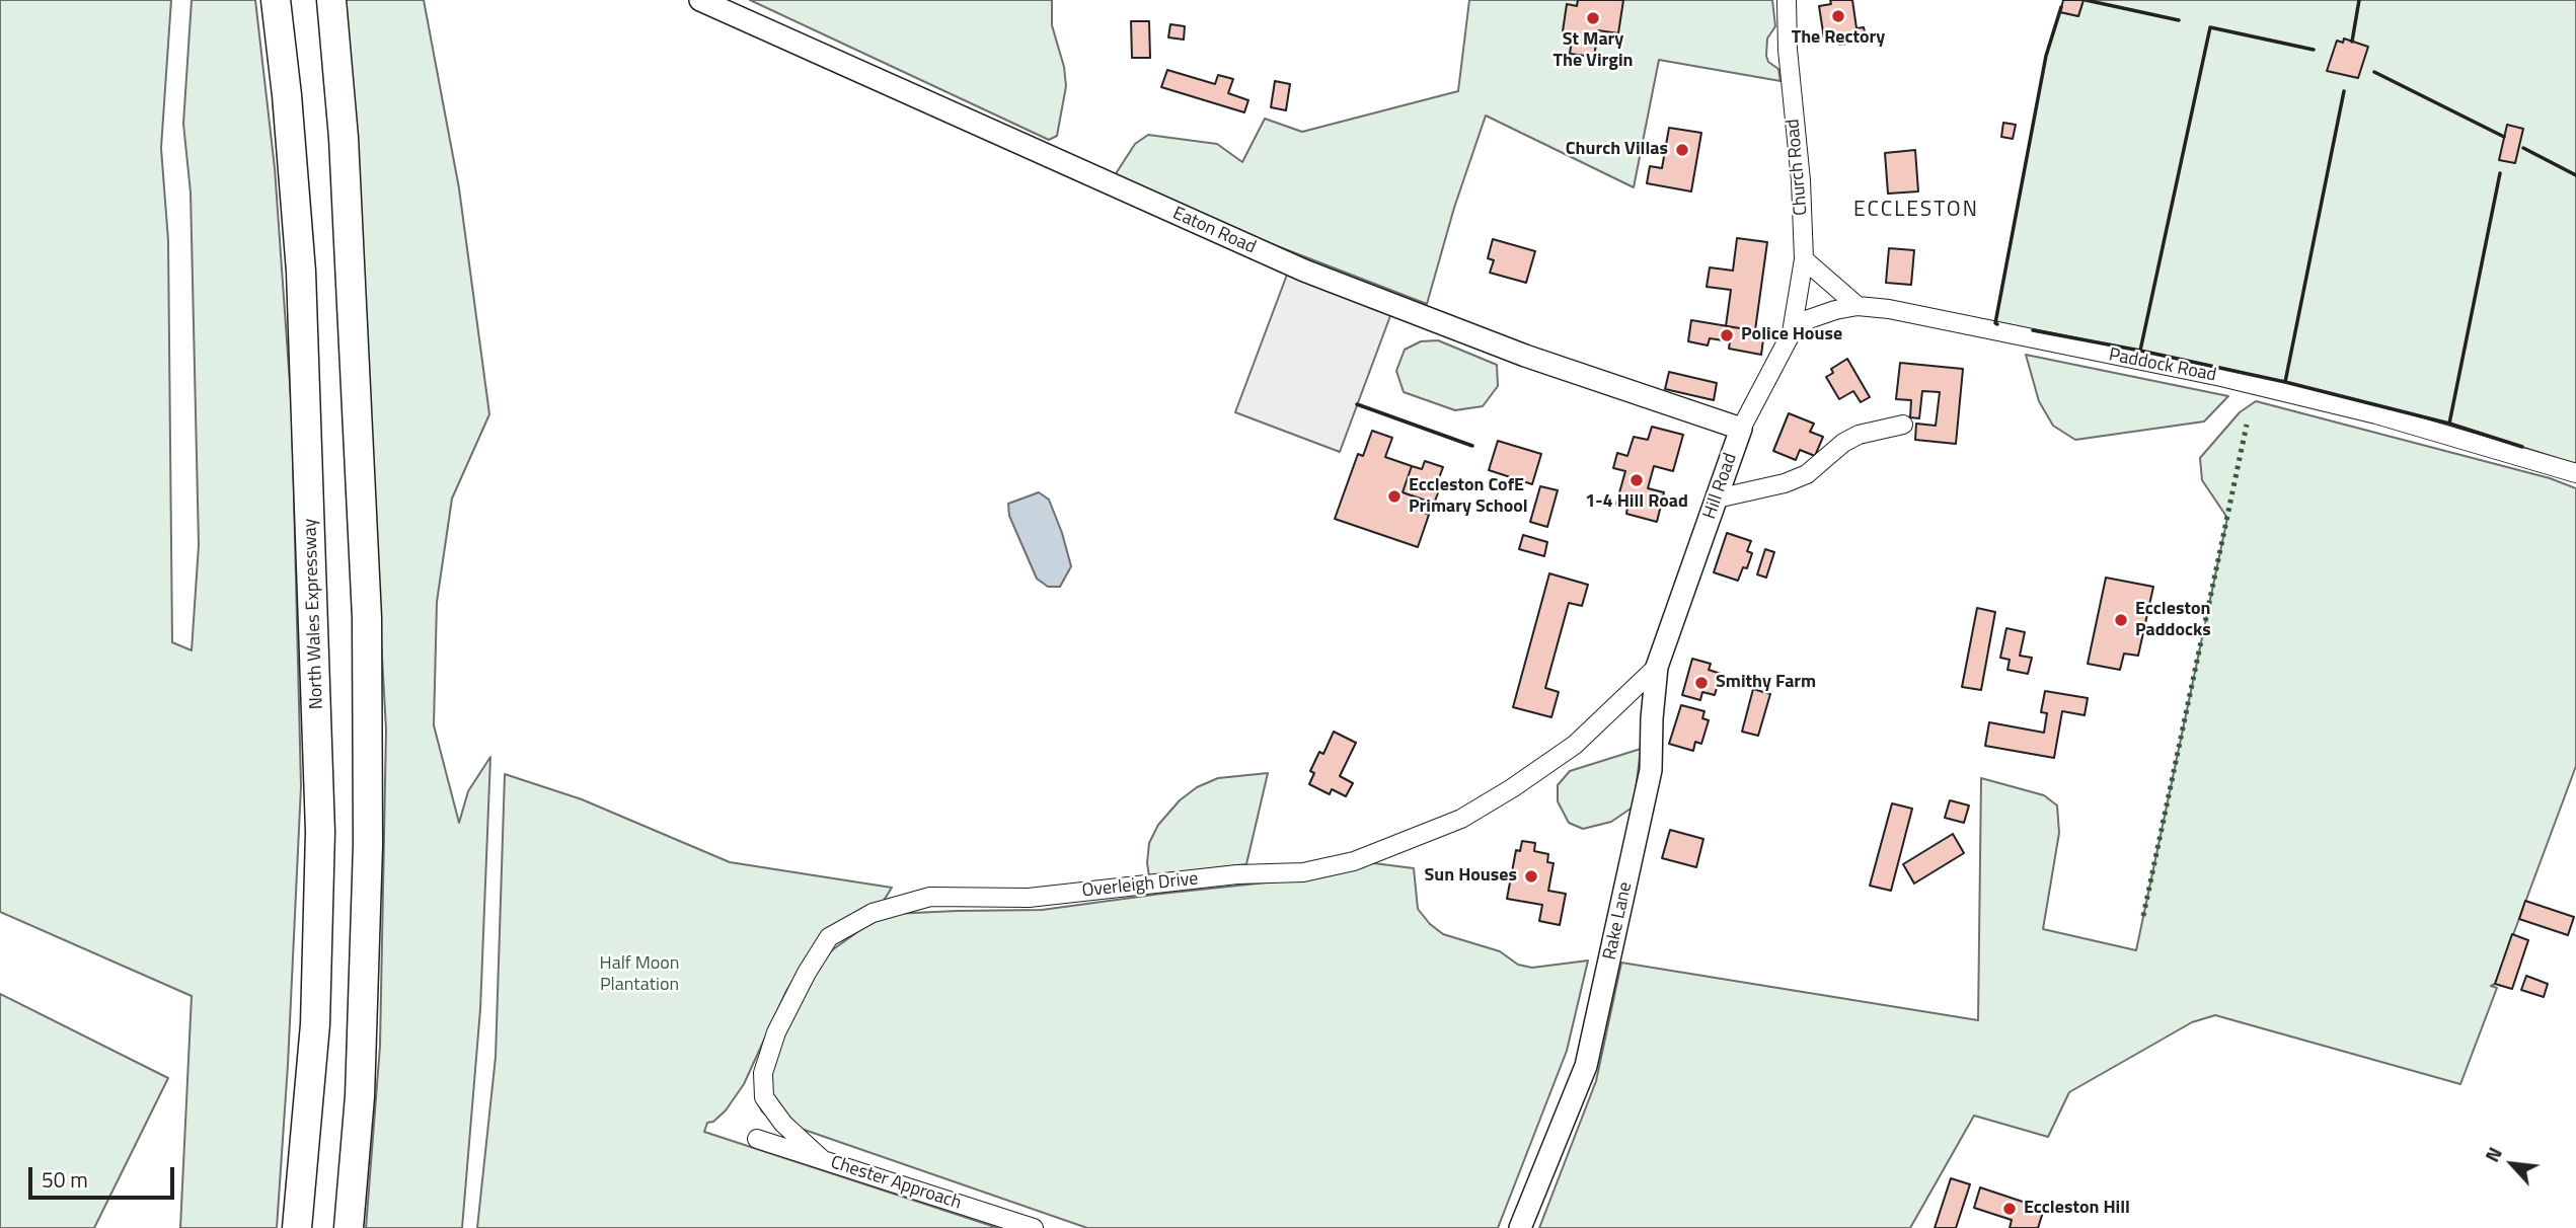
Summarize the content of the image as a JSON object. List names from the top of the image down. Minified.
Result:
{"streets":{"highway":["North Wales Expressway"],"street":["Church Road","Eaton Road","Paddock Road","Hill Road","Overleigh Drive","Rake Lane","Chester Approach"]},"crossings":[["Church Road","Paddock Road"],["Eaton Road","Hill Road"],["Paddock Road","Hill Road"],["Hill Road","Rake Lane"],["Overleigh Drive","Rake Lane"],["Overleigh Drive","Chester Approach"]],"districts":["ECCLESTON"],"parks":["Half Moon Plantation"],"places":["The Rectory","St Mary The Virgin","Church Villas","Police House","1-4 Hill Road","Eccleston CofE Primary School","Eccleston Paddocks","Smithy Farm","Sun Houses","Eccleston Hill"],"scale_bar":"50 m","north":"top left"}
